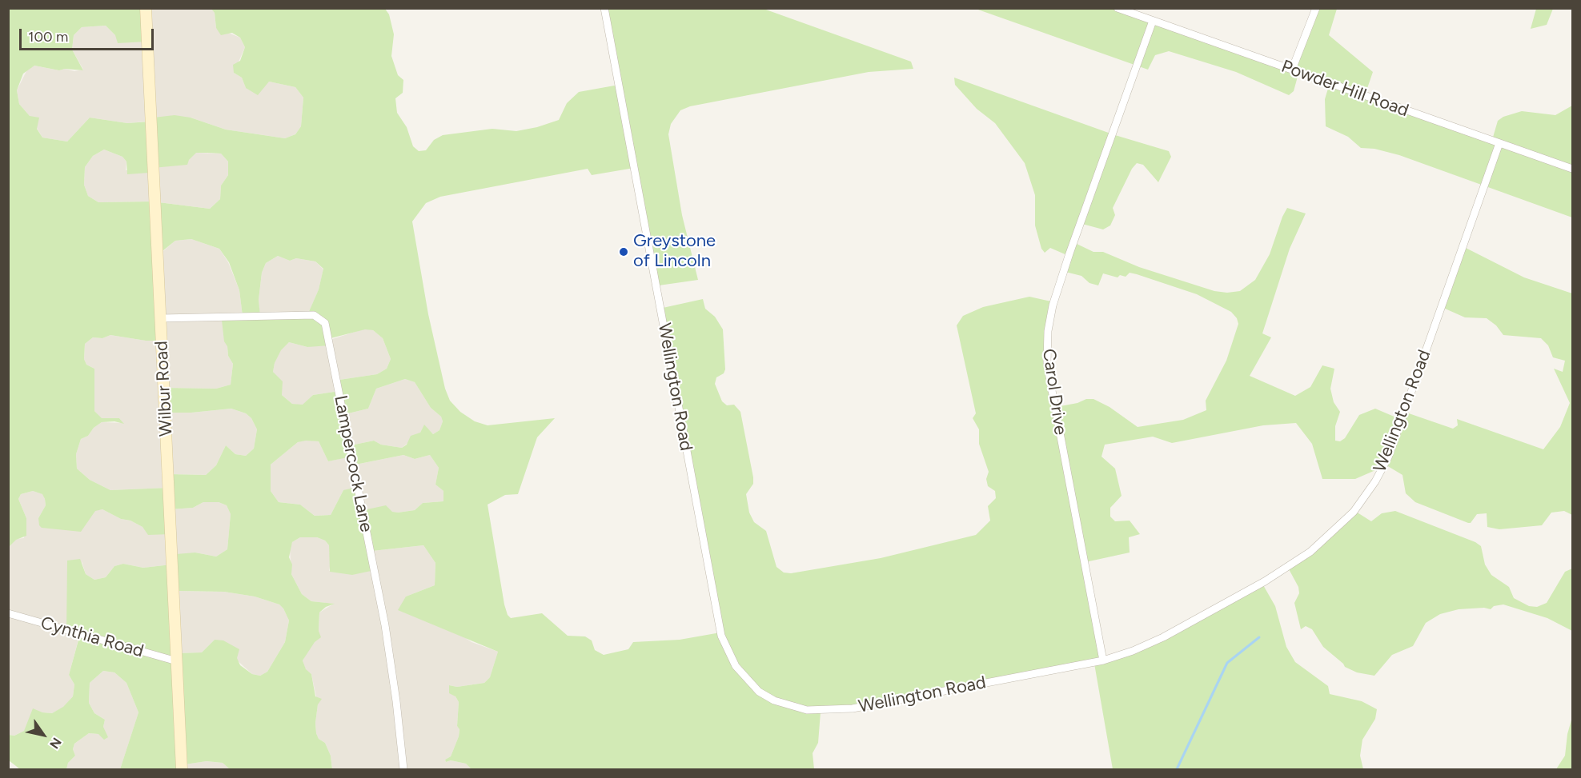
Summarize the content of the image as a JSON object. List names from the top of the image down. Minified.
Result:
{"streets":{"street":["Powder Hill Road","Wellington Road","Wilbur Road","Carol Drive","Lampercock Lane","Cynthia Road"]},"crossings":[["Powder Hill Road","Wellington Road"],["Powder Hill Road","Carol Drive"],["Wellington Road","Carol Drive"],["Wilbur Road","Lampercock Lane"],["Wilbur Road","Cynthia Road"]],"places":["Greystone of Lincoln"],"scale_bar":"100 m","north":"bottom right"}
